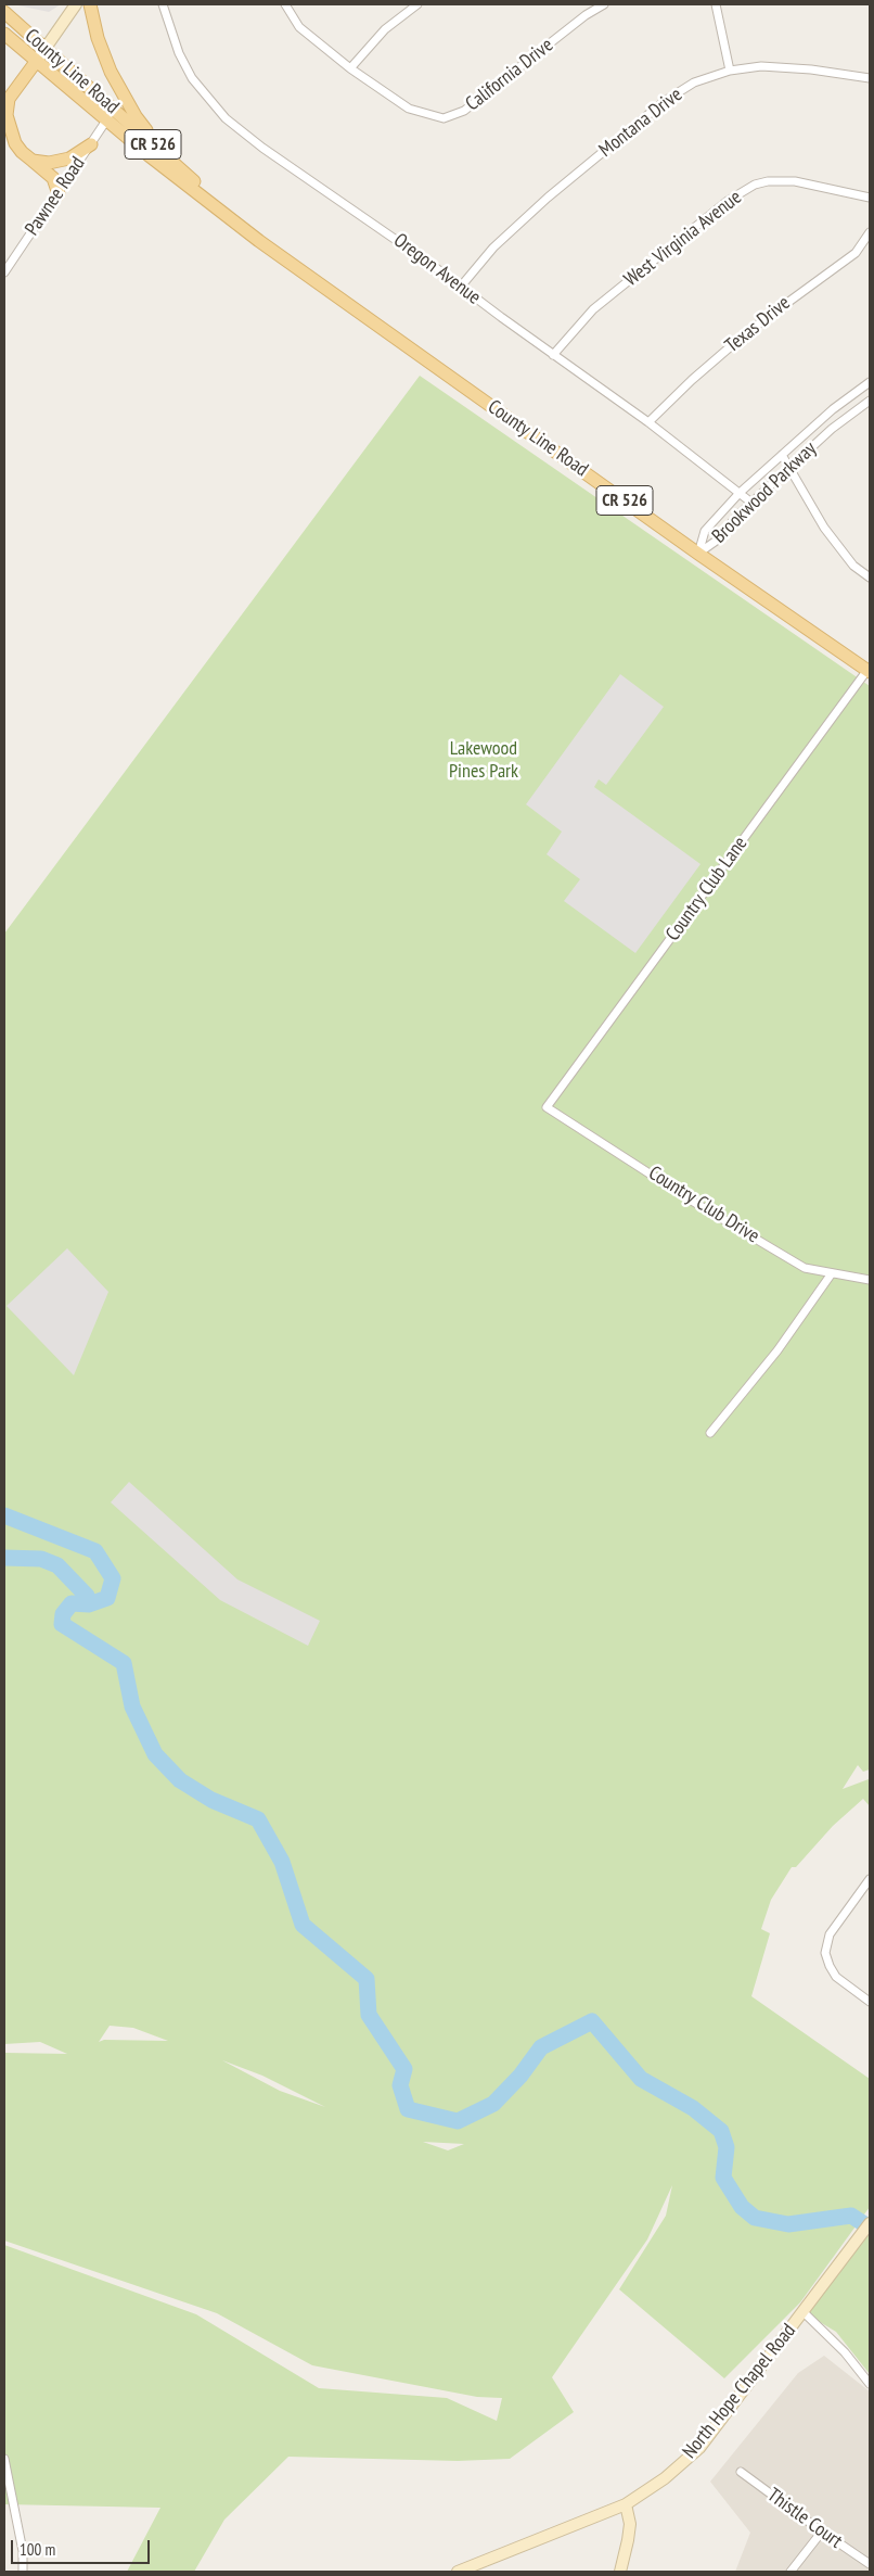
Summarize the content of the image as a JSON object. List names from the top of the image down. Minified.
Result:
{"streets":{"main road":["County Line Road","CR 526","North Hope Chapel Road"],"street":["California Drive","Montana Drive","Pawnee Road","West Virginia Avenue","Oregon Avenue","Texas Drive","Brookwood Parkway","Country Club Lane","Country Club Drive","Thistle Court"]},"crossings":[["County Line Road","Pawnee Road"],["County Line Road","Brookwood Parkway"],["County Line Road","Country Club Lane"],["Montana Drive","Oregon Avenue"],["West Virginia Avenue","Oregon Avenue"],["Oregon Avenue","Texas Drive"],["Oregon Avenue","Brookwood Parkway"],["Country Club Lane","Country Club Drive"]],"parks":["Lakewood Pines Park"],"scale_bar":"100 m"}
